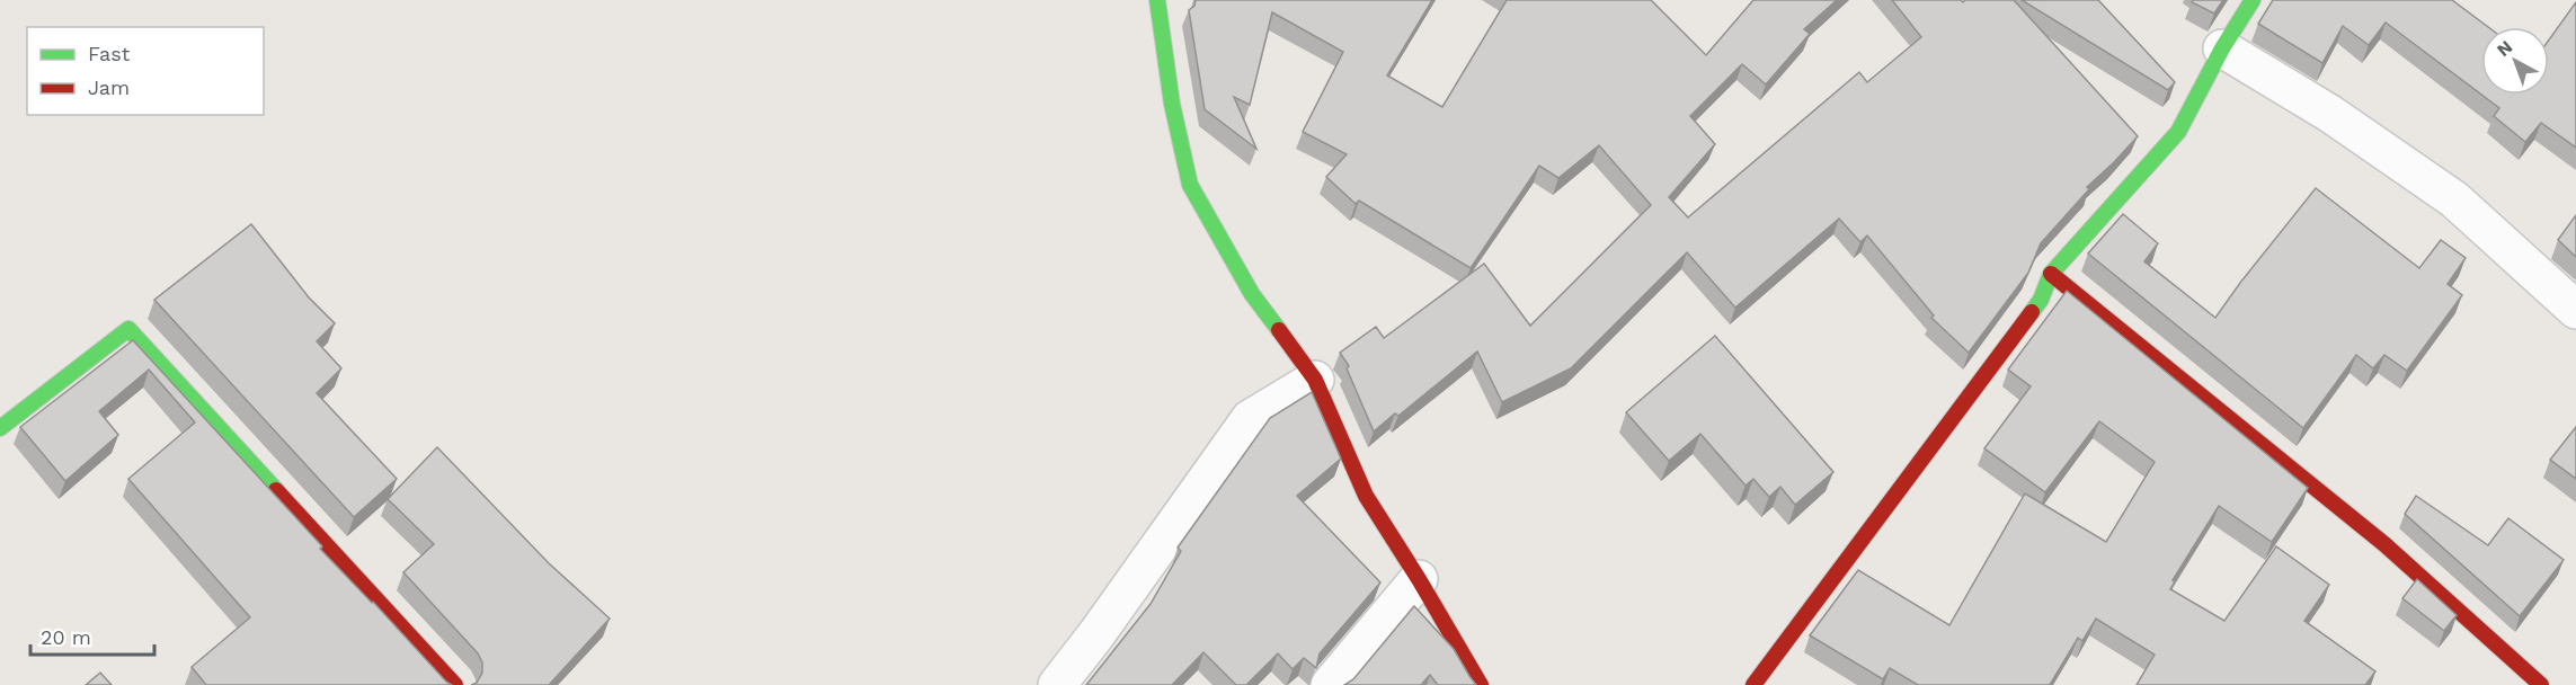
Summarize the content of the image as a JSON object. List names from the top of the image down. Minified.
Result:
{"legend":["Fast","Jam"],"scale_bar":"20 m","north":"top left"}
